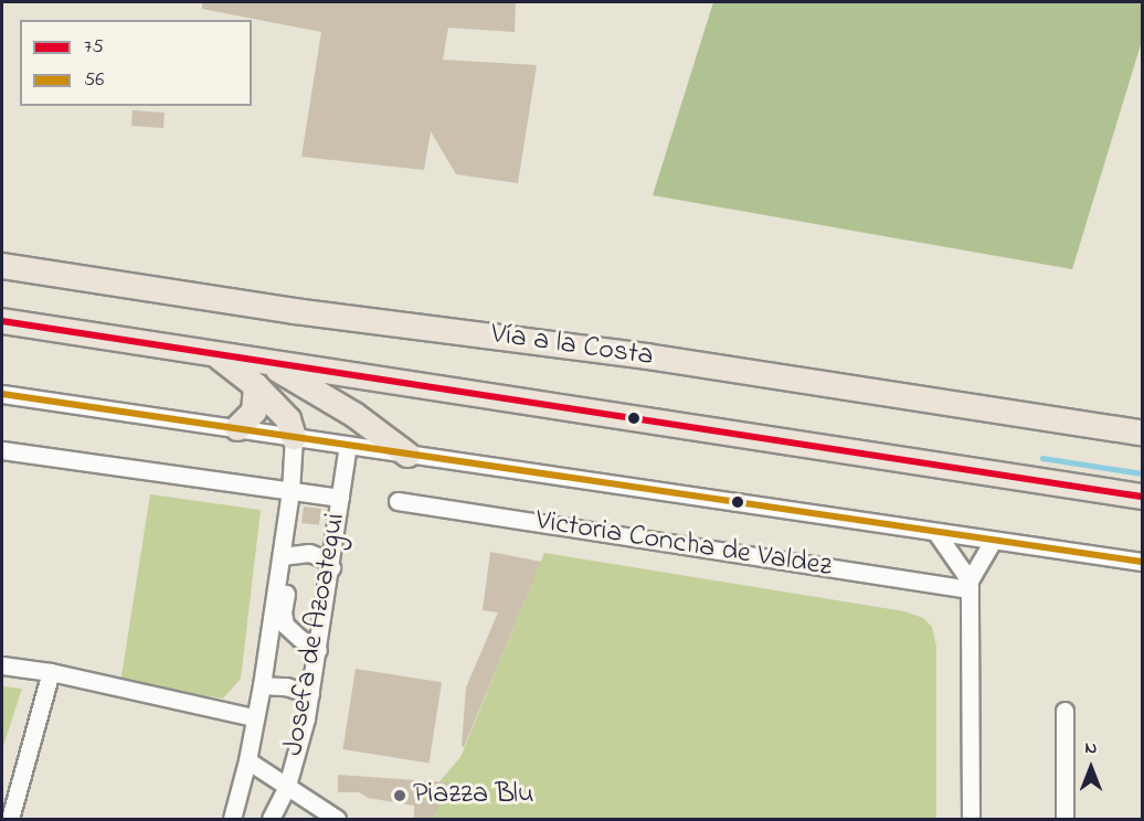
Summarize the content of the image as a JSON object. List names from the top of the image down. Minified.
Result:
{"streets":{"highway":["Vía a la Costa"],"street":["Victoria Concha de Valdez","Josefa de Azoategui"]},"places":["Piazza Blu"],"lines":["transit line 75","transit line 56"],"legend":["75","56"],"north":"top"}
